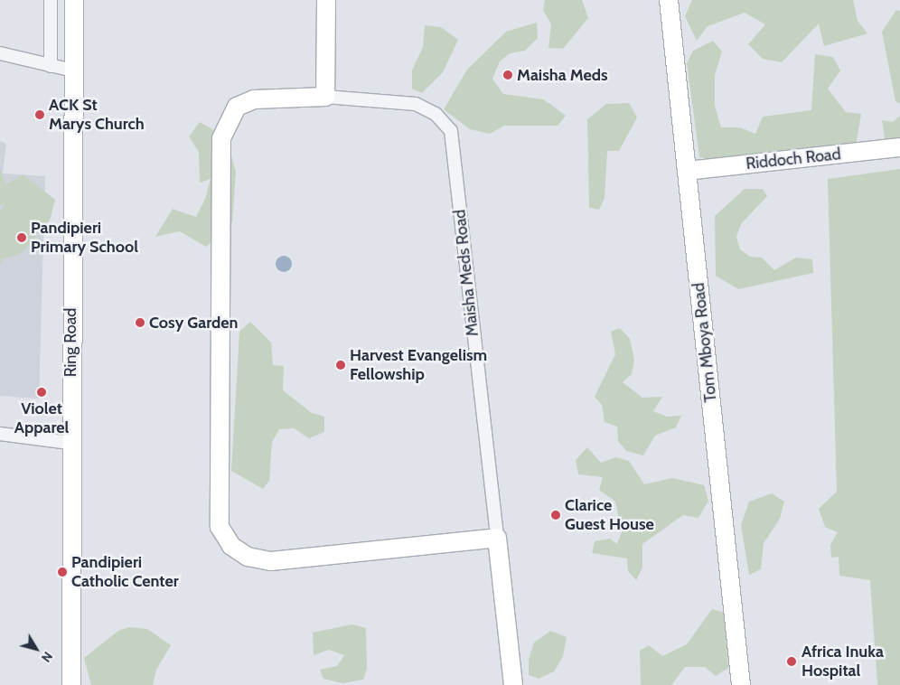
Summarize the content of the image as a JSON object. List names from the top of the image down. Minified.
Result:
{"streets":{"street":["Riddoch Road","Maisha Meds Road","Ring Road","Tom Mboya Road"]},"crossings":[["Riddoch Road","Tom Mboya Road"]],"places":["Maisha Meds","ACK St Marys Church","Pandipieri Primary School","Cosy Garden","Harvest Evangelism Fellowship","Violet Apparel","Clarice Guest House","Pandipieri Catholic Center","Africa Inuka Hospital"],"north":"bottom right"}
